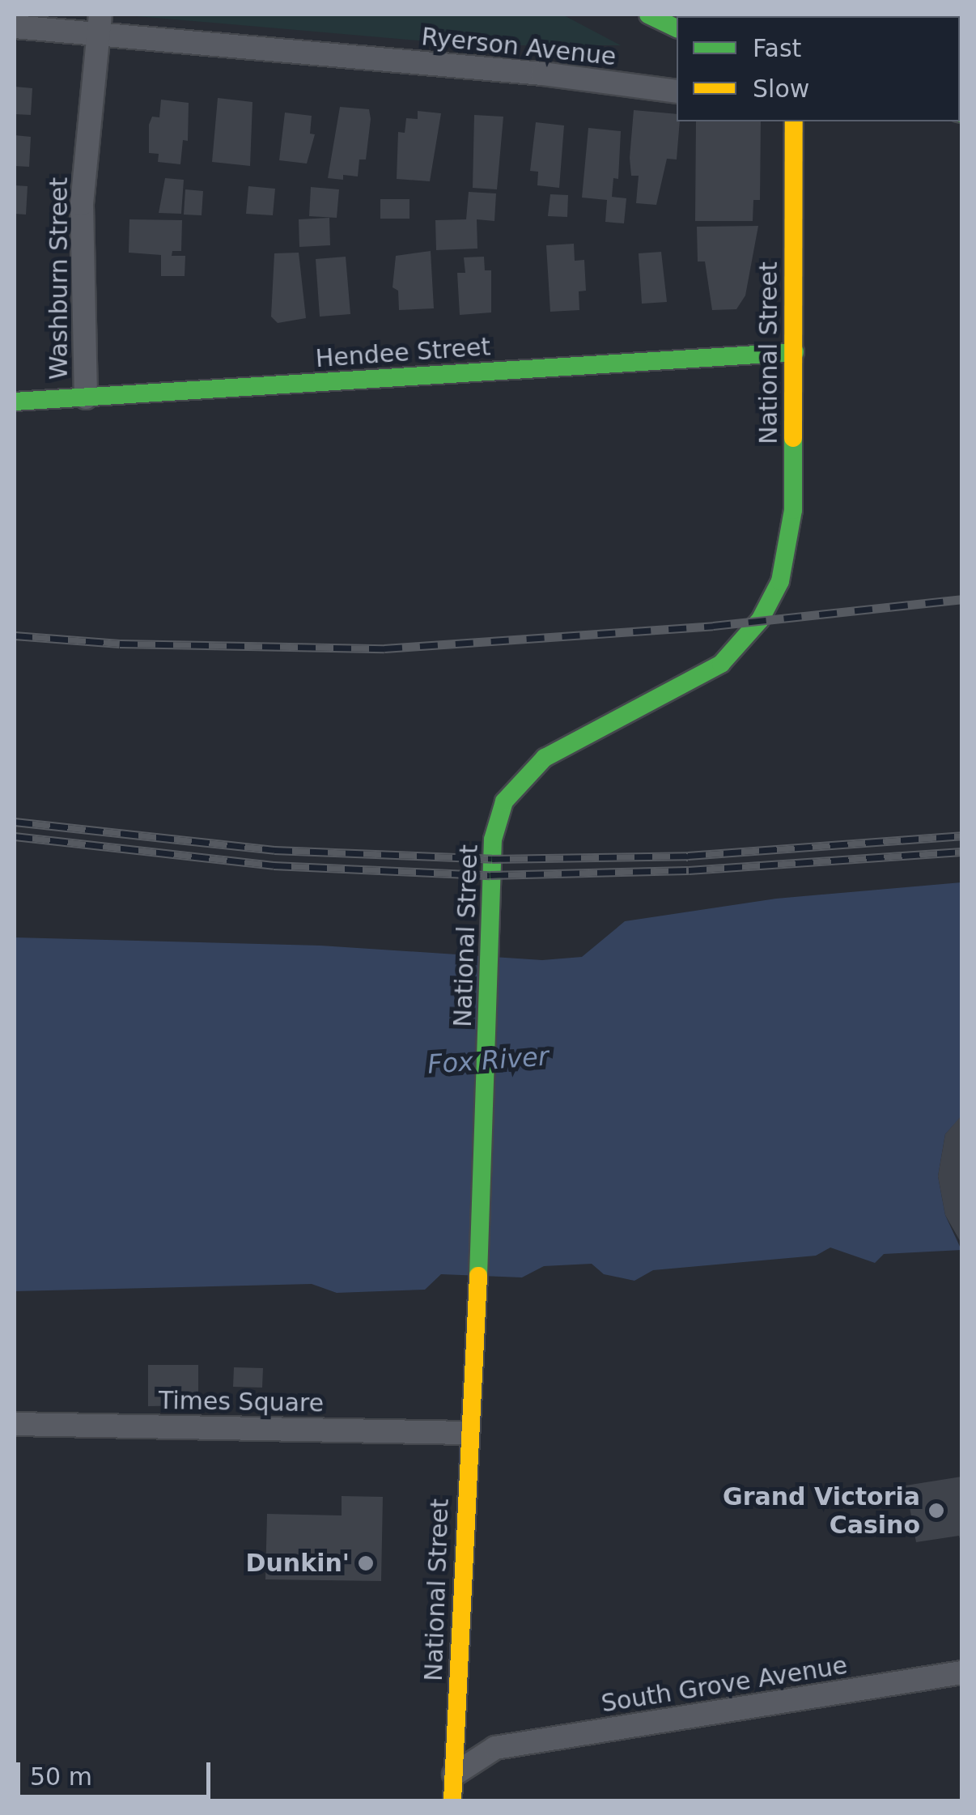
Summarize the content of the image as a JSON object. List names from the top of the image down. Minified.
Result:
{"streets":{"street":["Ryerson Avenue","Washburn Street","Hendee Street","National Street","Times Square","South Grove Avenue"]},"crossings":[["Ryerson Avenue","Washburn Street"],["Washburn Street","Hendee Street"],["Hendee Street","National Street"],["National Street","Times Square"],["National Street","South Grove Avenue"]],"water":["Fox River"],"places":["Grand Victoria Casino","Dunkin'"],"legend":["Fast","Slow"],"scale_bar":"50 m"}
